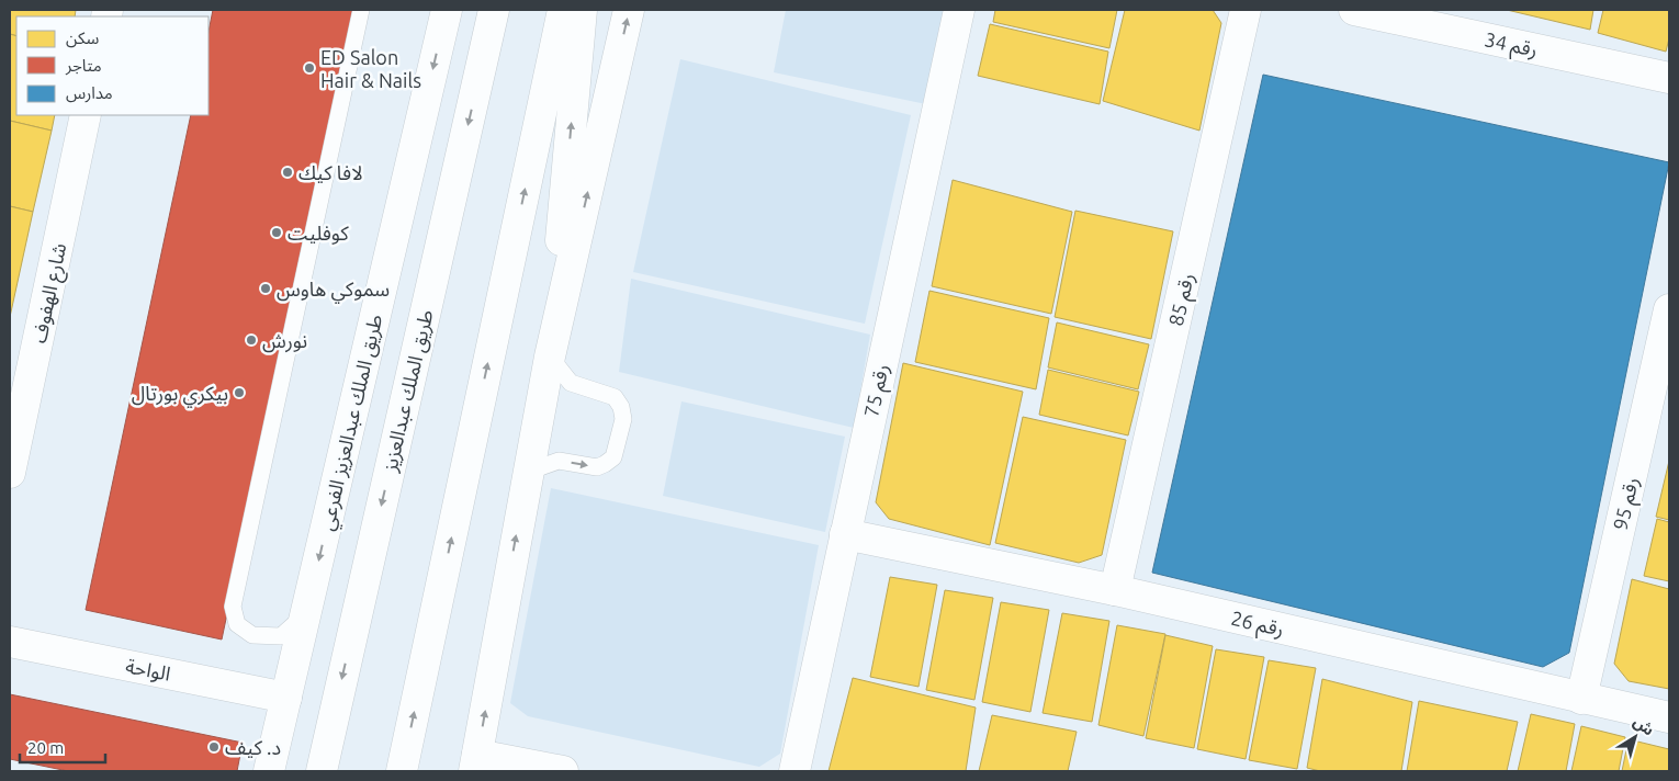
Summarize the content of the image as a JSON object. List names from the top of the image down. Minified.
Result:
{"streets":{"main road":["رقم 34","شارع الهفوف","رقم 85","طريق الملك عبدالعزيز","رقم 75","طريق الملك عبدالعزيز الفرعي","رقم 95","رقم 26","الواحة"]},"crossings":[["رقم 85","رقم 26"],["رقم 75","رقم 26"],["طريق الملك عبدالعزيز الفرعي","الواحة"],["رقم 95","رقم 26"]],"places":["ED Salon Hair & Nails","لافا كيك","كوفليت","سموكي هاوس","نورش","بيكري بورتال","د. كيف"],"legend":["سكن","متاجر","مدارس"],"scale_bar":"20 m","north":"top right"}
